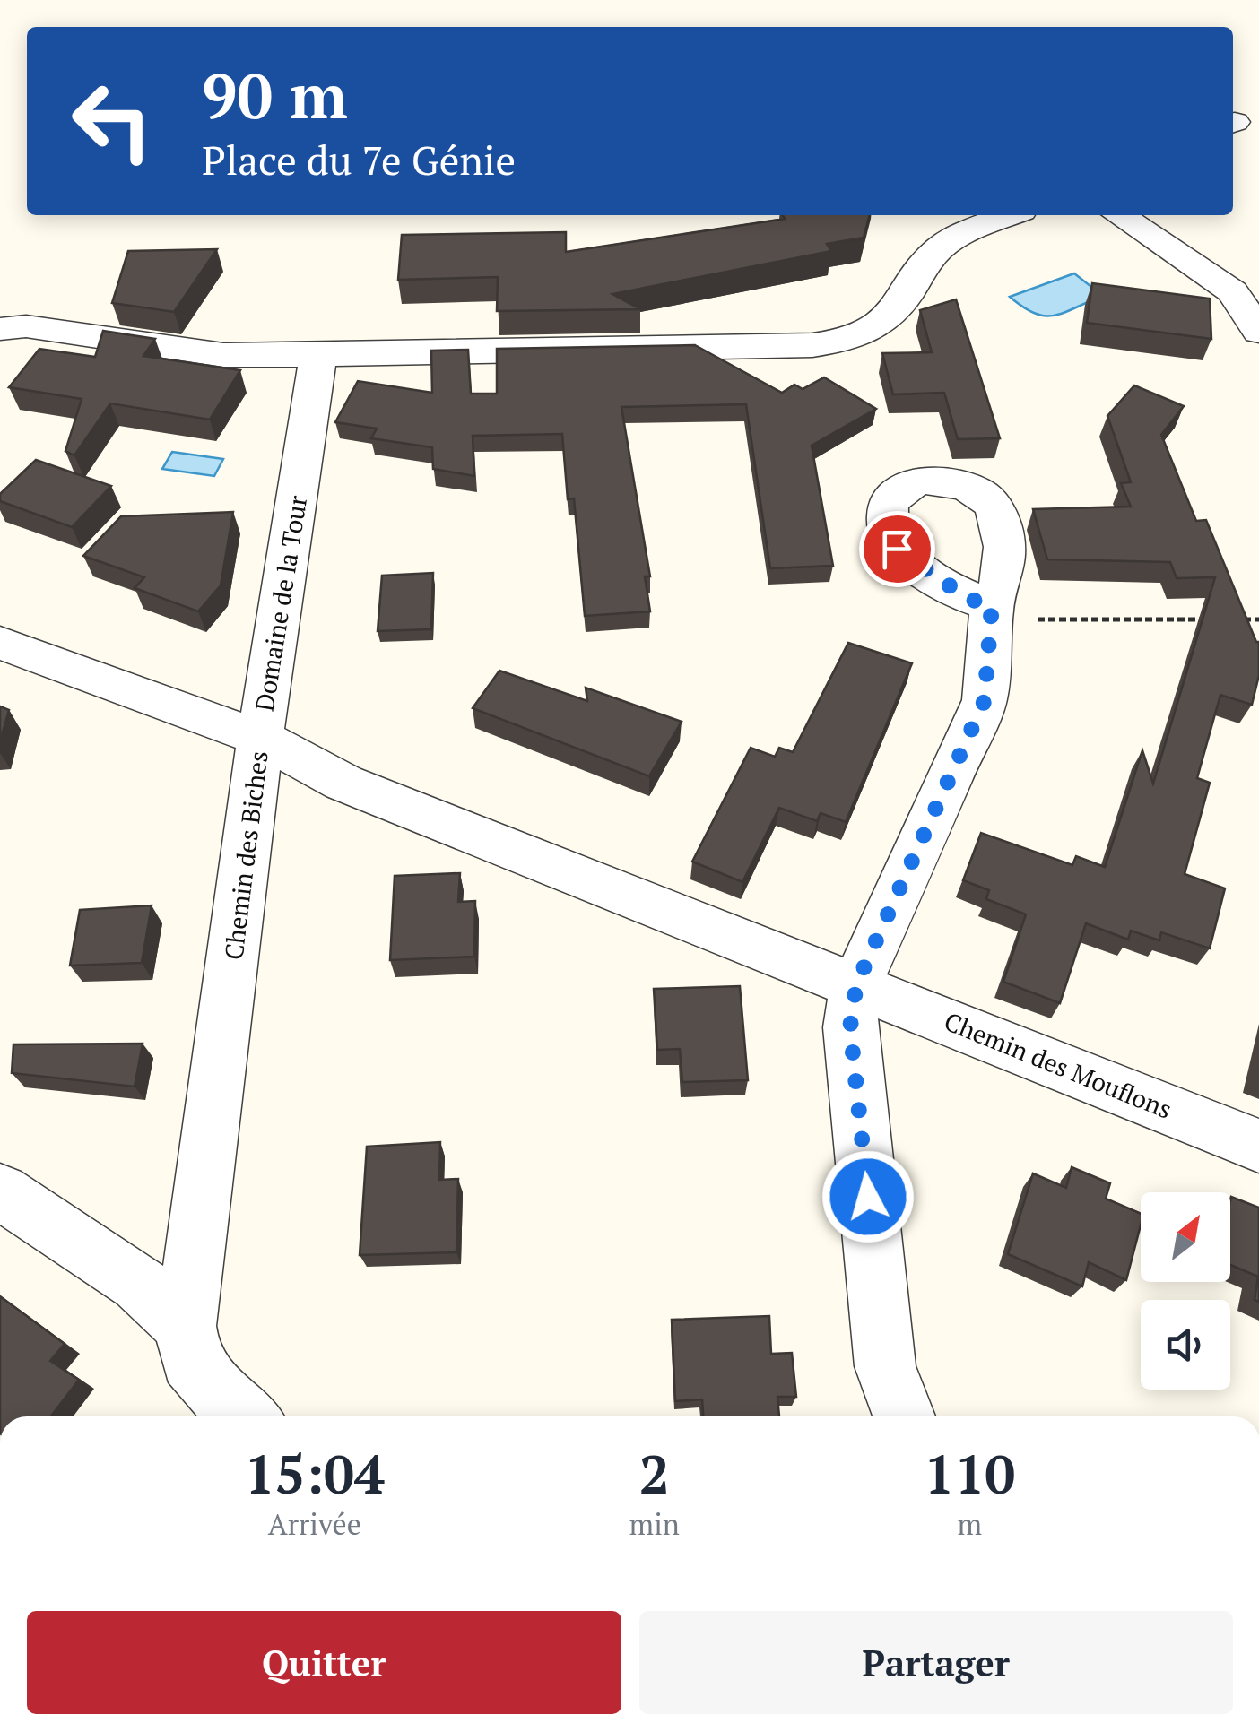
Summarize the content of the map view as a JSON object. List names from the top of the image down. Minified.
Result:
{"streets":{"street":["Domaine de la Tour","Chemin des Biches","Chemin des Mouflons"]},"crossings":[["Domaine de la Tour","Chemin des Biches"],["Chemin des Biches","Chemin des Mouflons"]],"north":"top right","page":{"turn":["90 m","Place du 7e Génie"],"eta":["15:04","Arrivée","2","min","110","m"],"buttons":["Quitter","Partager"]}}
